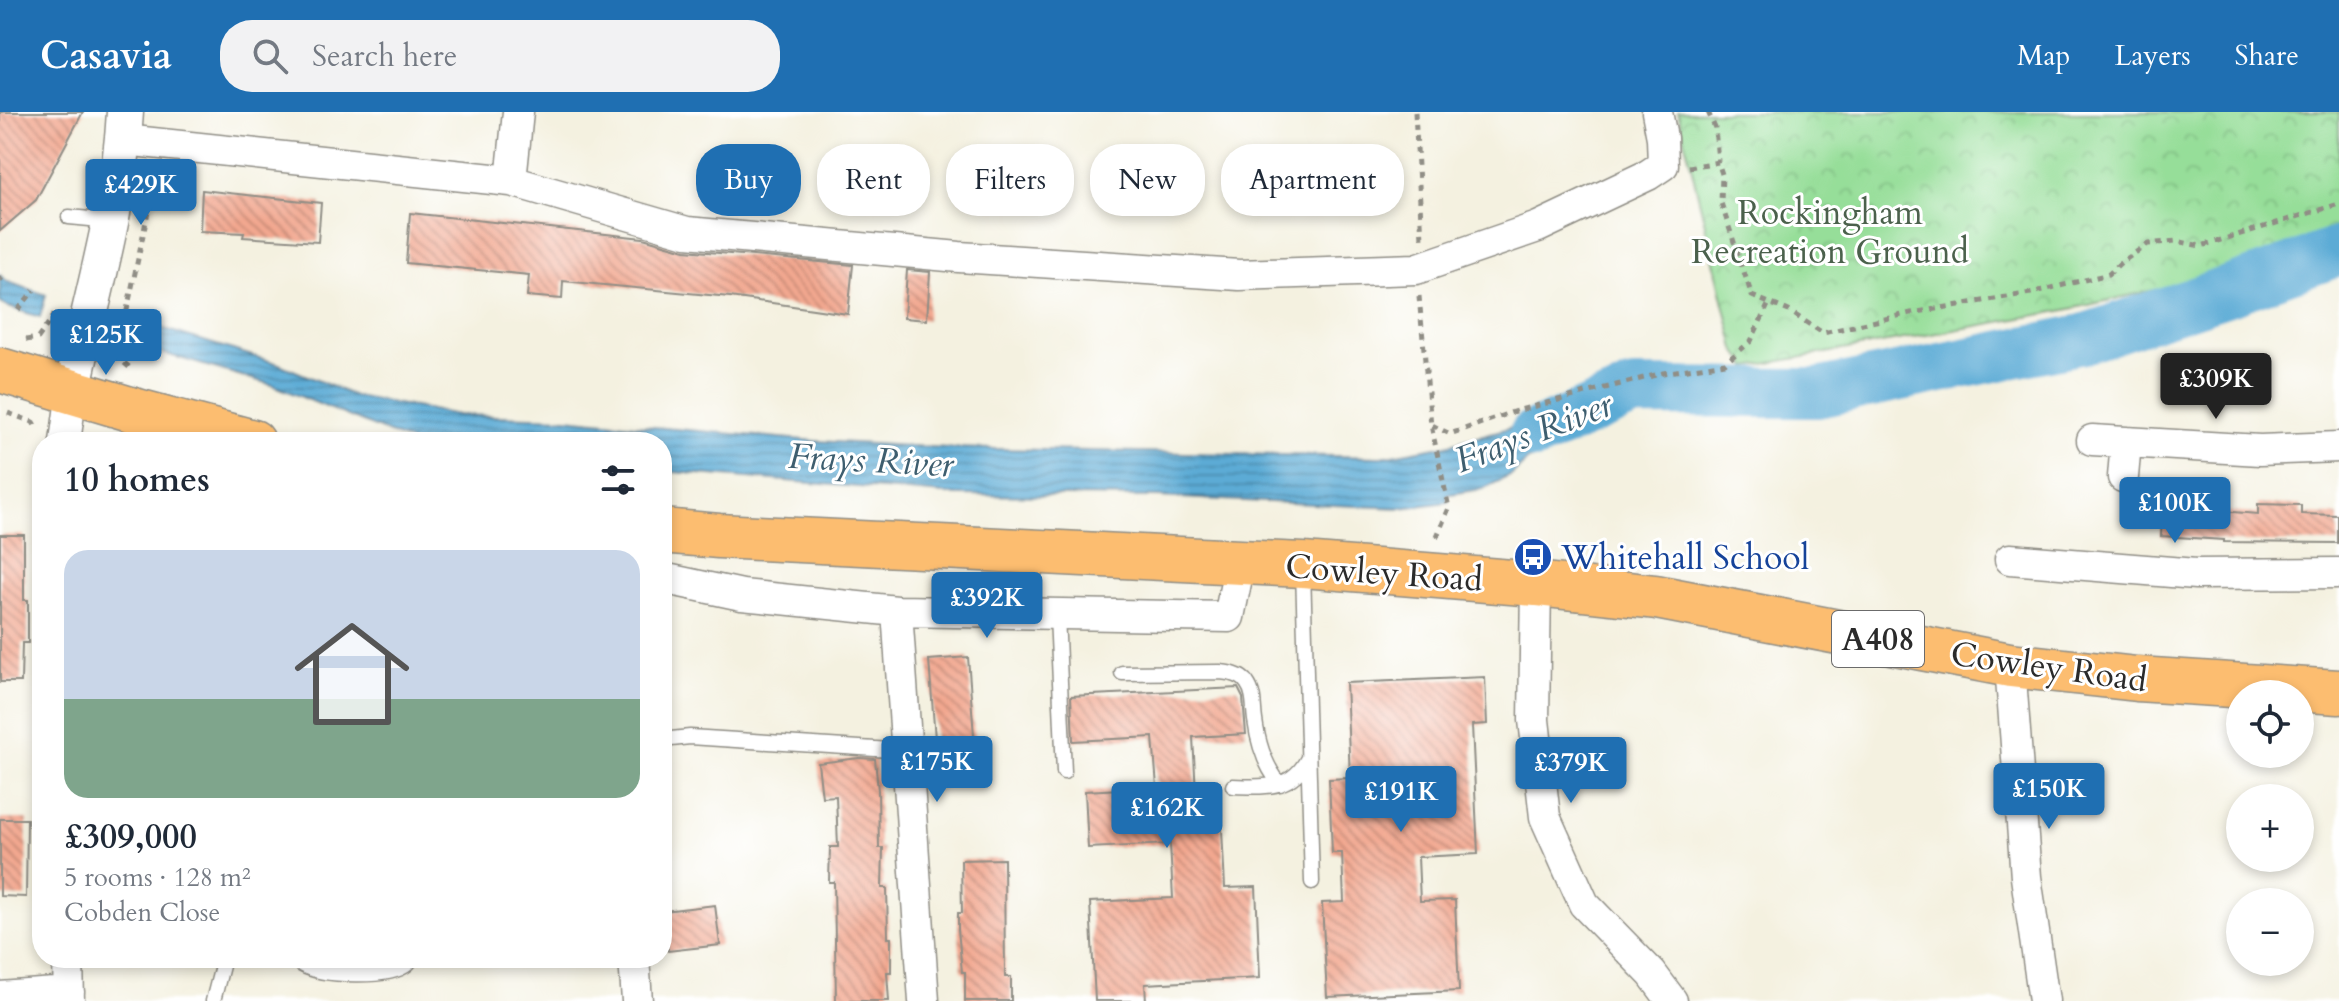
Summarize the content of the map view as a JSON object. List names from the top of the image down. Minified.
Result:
{"streets":{"main road":["Cowley Road","A408"]},"water":["Frays River"],"parks":["Rockingham Recreation Ground"],"places":{"bus stop":["Whitehall School"]},"page":{"header":"Casavia","search":"Search here","nav":["Map","Layers","Share"],"chip":["Buy","Rent","Filters","New","Apartment"],"price":["£429K","£125K","£309K","£100K","£392K","£175K","£379K","£150K","£191K","£162K"],"heading":"10 homes","list":[{"name":"£309,000","note":"5 rooms · 128 m² · Cobden Close"}],"map_buttons":["+","−"]}}
